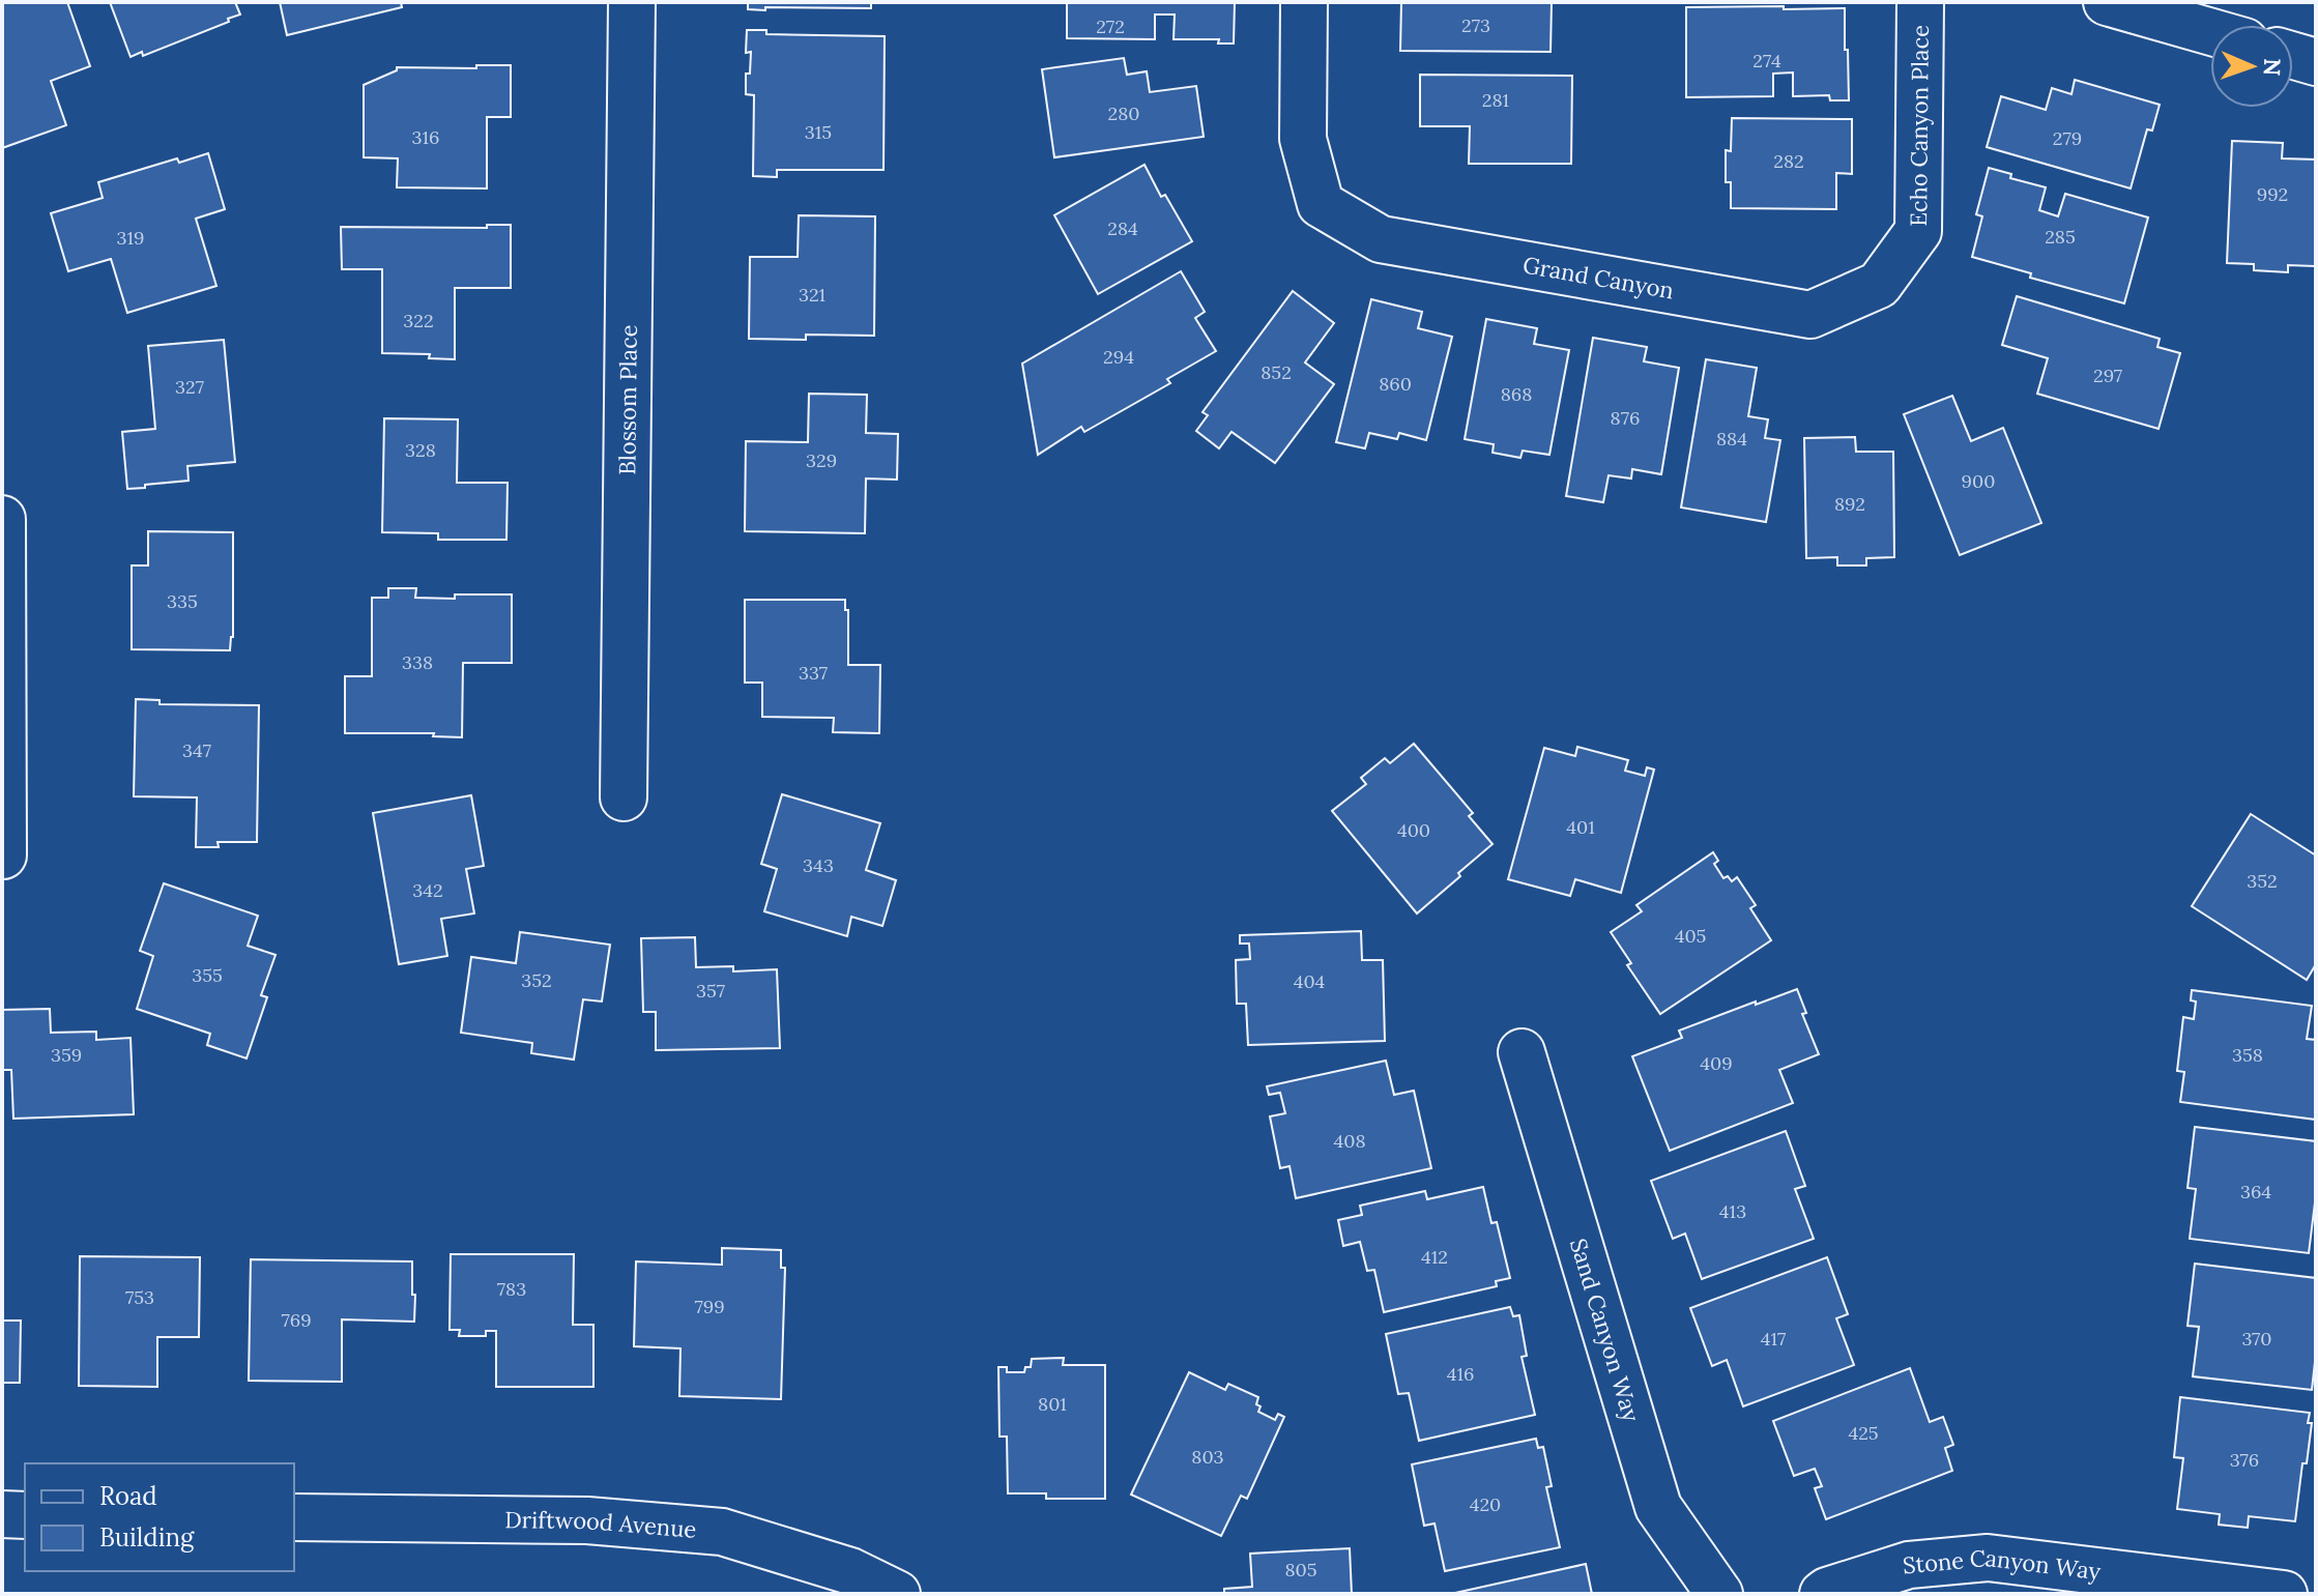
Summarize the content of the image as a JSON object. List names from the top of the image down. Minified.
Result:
{"streets":{"street":["Echo Canyon Place","Grand Canyon","Blossom Place","Sand Canyon Way","Driftwood Avenue","Stone Canyon Way"]},"crossings":[["Echo Canyon Place","Grand Canyon"]],"house_numbers":["273","272","274","281","280","315","316","279","282","992","284","285","319","321","322","294","852","297","860","327","868","876","884","328","329","900","892","335","338","337","347","401","400","343","352","342","405","355","352","404","357","359","358","409","408","364","413","412","783","753","799","769","417","370","416","801","425","803","376","420","805"],"legend":["Road","Building"],"north":"right"}
